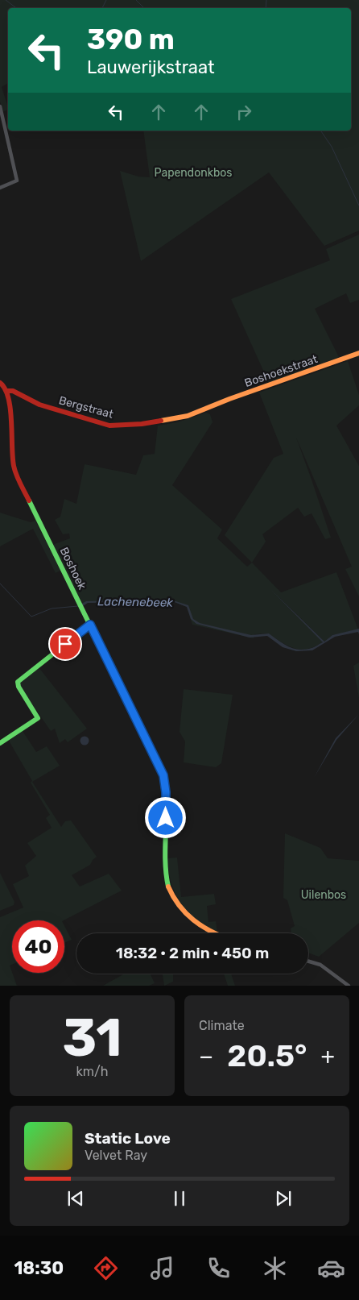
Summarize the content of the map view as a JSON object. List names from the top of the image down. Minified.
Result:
{"streets":{"street":["Boshoekstraat","Bergstraat","Boshoek"]},"crossings":[["Boshoekstraat","Bergstraat"],["Bergstraat","Boshoek"]],"water":["Lachenebeek"],"parks":["Papendonkbos","Uilenbos"],"page":{"turn":["390 m","Lauwerijkstraat"],"limit":"40","trip":"18:32 · 2 min · 450 m","tile":[["31","km/h"],"Climate"],"heat":["−","20.5°","+"],"song":["Static Love","Velvet Ray"],"tabs":"18:30"}}
